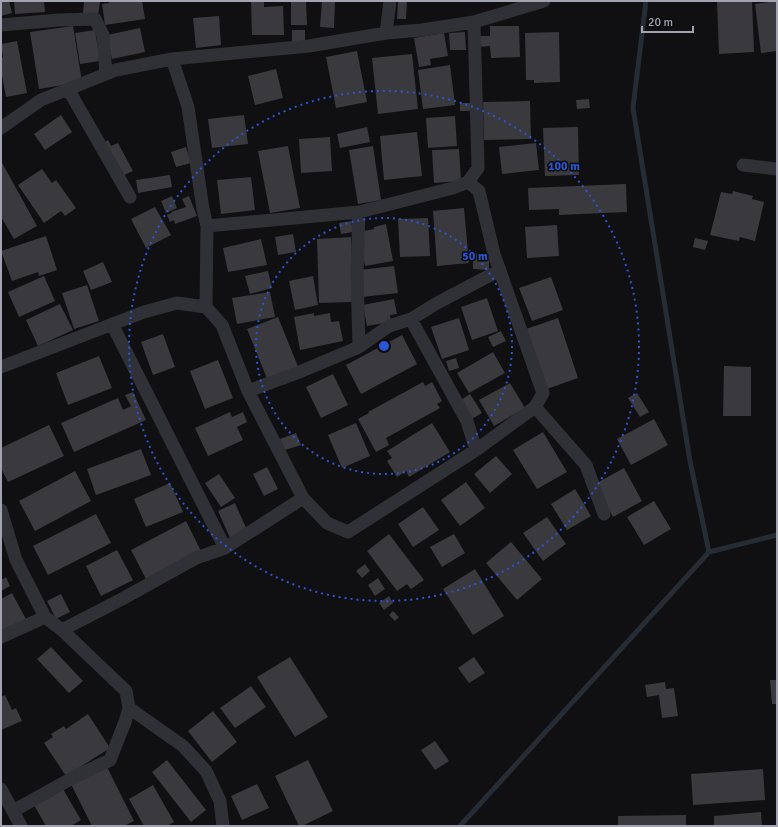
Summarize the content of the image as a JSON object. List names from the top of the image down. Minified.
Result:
{"scale_bar":"20 m","rings":["100 m","50 m"]}
